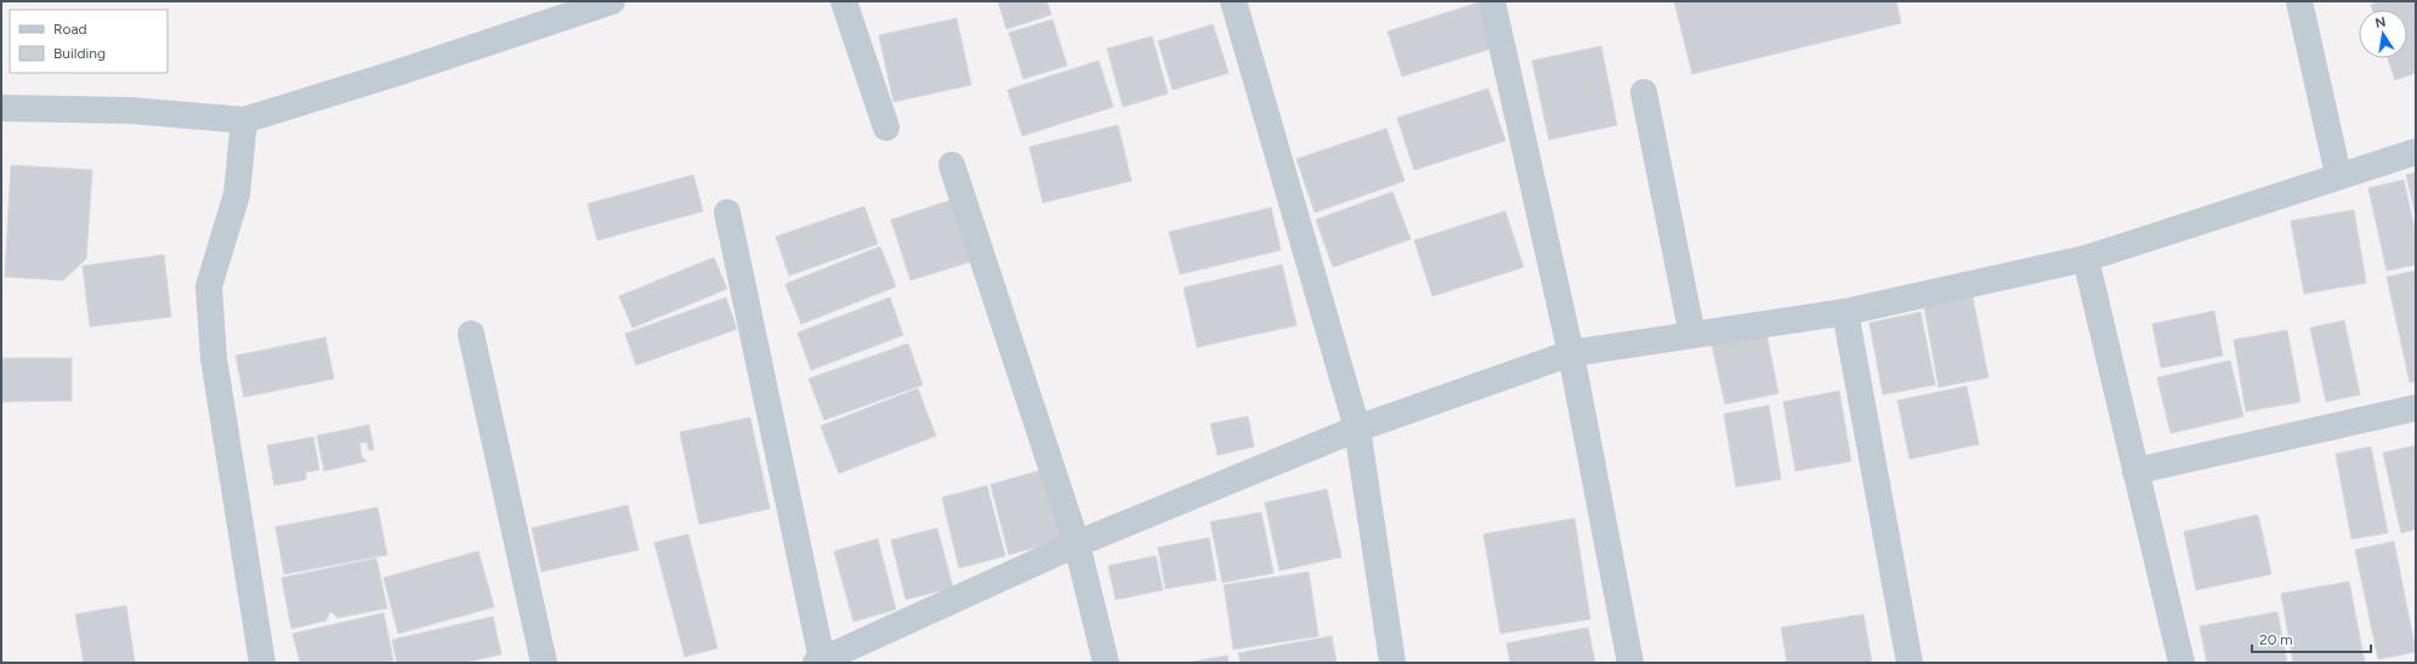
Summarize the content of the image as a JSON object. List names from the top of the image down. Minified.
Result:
{"legend":["Road","Building"],"scale_bar":"20 m","north":"top"}
